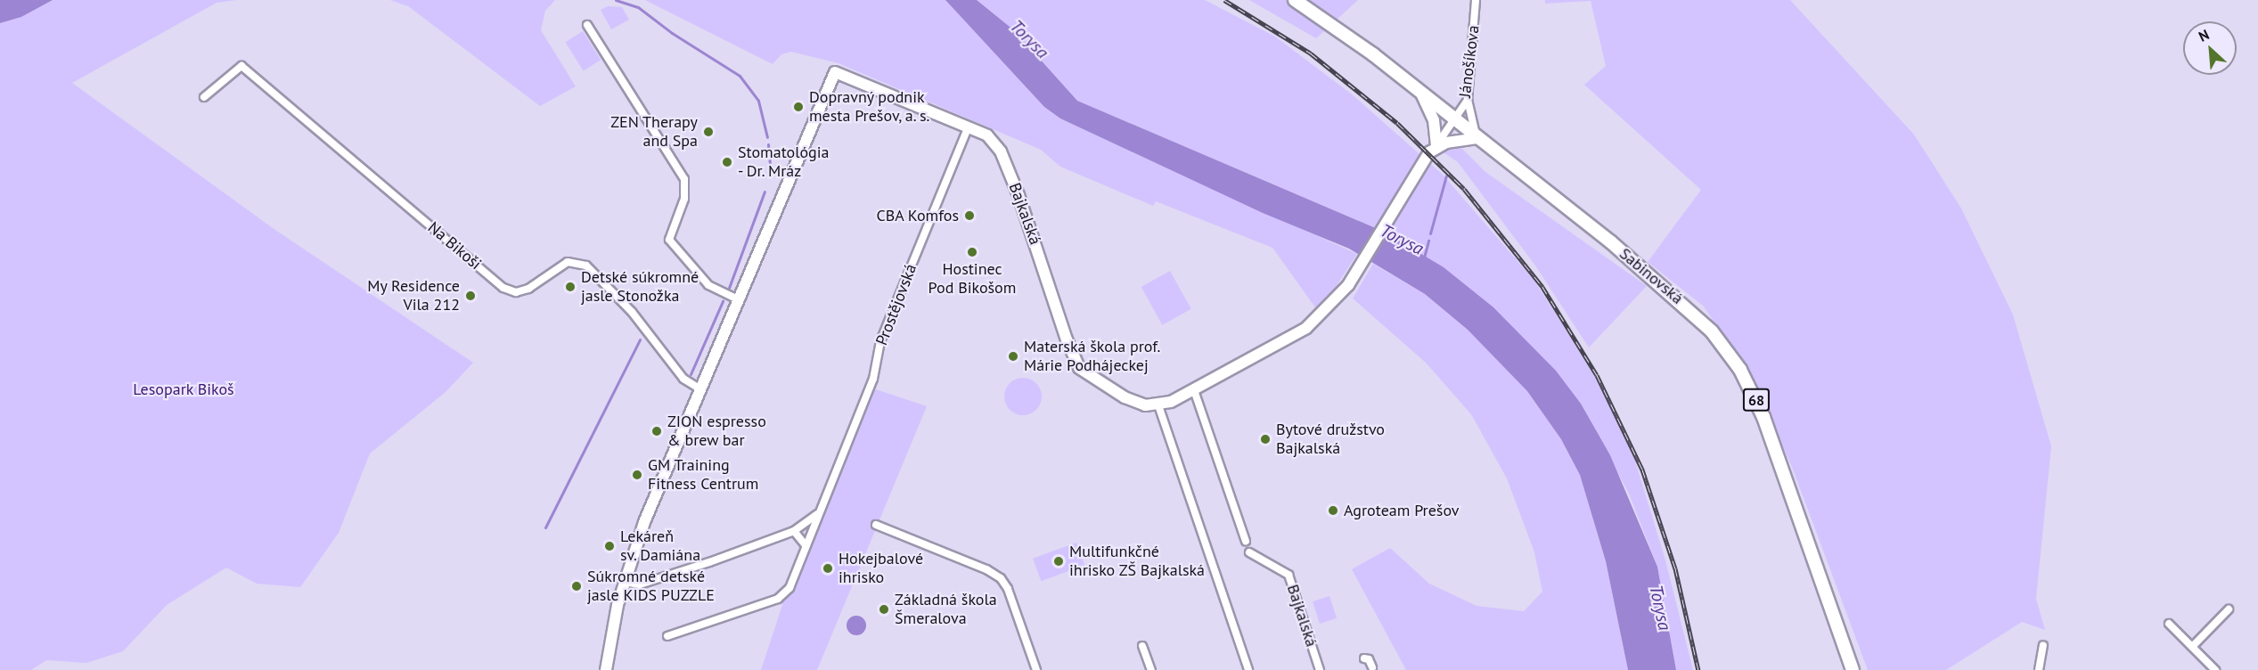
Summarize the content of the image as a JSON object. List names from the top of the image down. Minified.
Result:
{"streets":{"main road":["Sabinovská","68"],"street":["Jánošíkova","Bajkalská","Na Bikoši","Prostějovská"]},"crossings":[["Jánošíkova","Sabinovská"],["Bajkalská","Prostějovská"]],"water":["Torysa"],"parks":["Lesopark Bikoš"],"places":["Dopravný podnik mesta Prešov, a. s.","ZEN Therapy and Spa","Stomatológia - Dr. Mráz","CBA Komfos","Hostinec Pod Bikošom","Detské súkromné jasle Stonožka","My Residence Vila 212","Materská škola prof. Márie Podhájeckej","ZION espresso & brew bar","Bytové družstvo Bajkalská","GM Training Fitness Centrum","Agroteam Prešov","Lekáreň sv. Damiána","Multifunkčné ihrisko ZŠ Bajkalská","Hokejbalové ihrisko","Súkromné detské jasle KIDS PUZZLE","Základná škola Šmeralova"],"north":"top left"}
